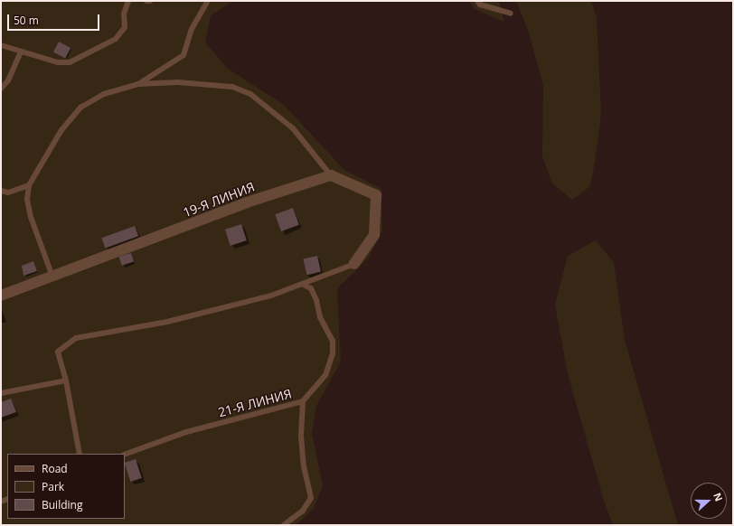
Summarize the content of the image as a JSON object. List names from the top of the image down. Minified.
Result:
{"streets":{"street":["19-Я ЛИНИЯ"],"lane":["21-Я ЛИНИЯ"]},"legend":["Road","Park","Building"],"scale_bar":"50 m","north":"right"}
